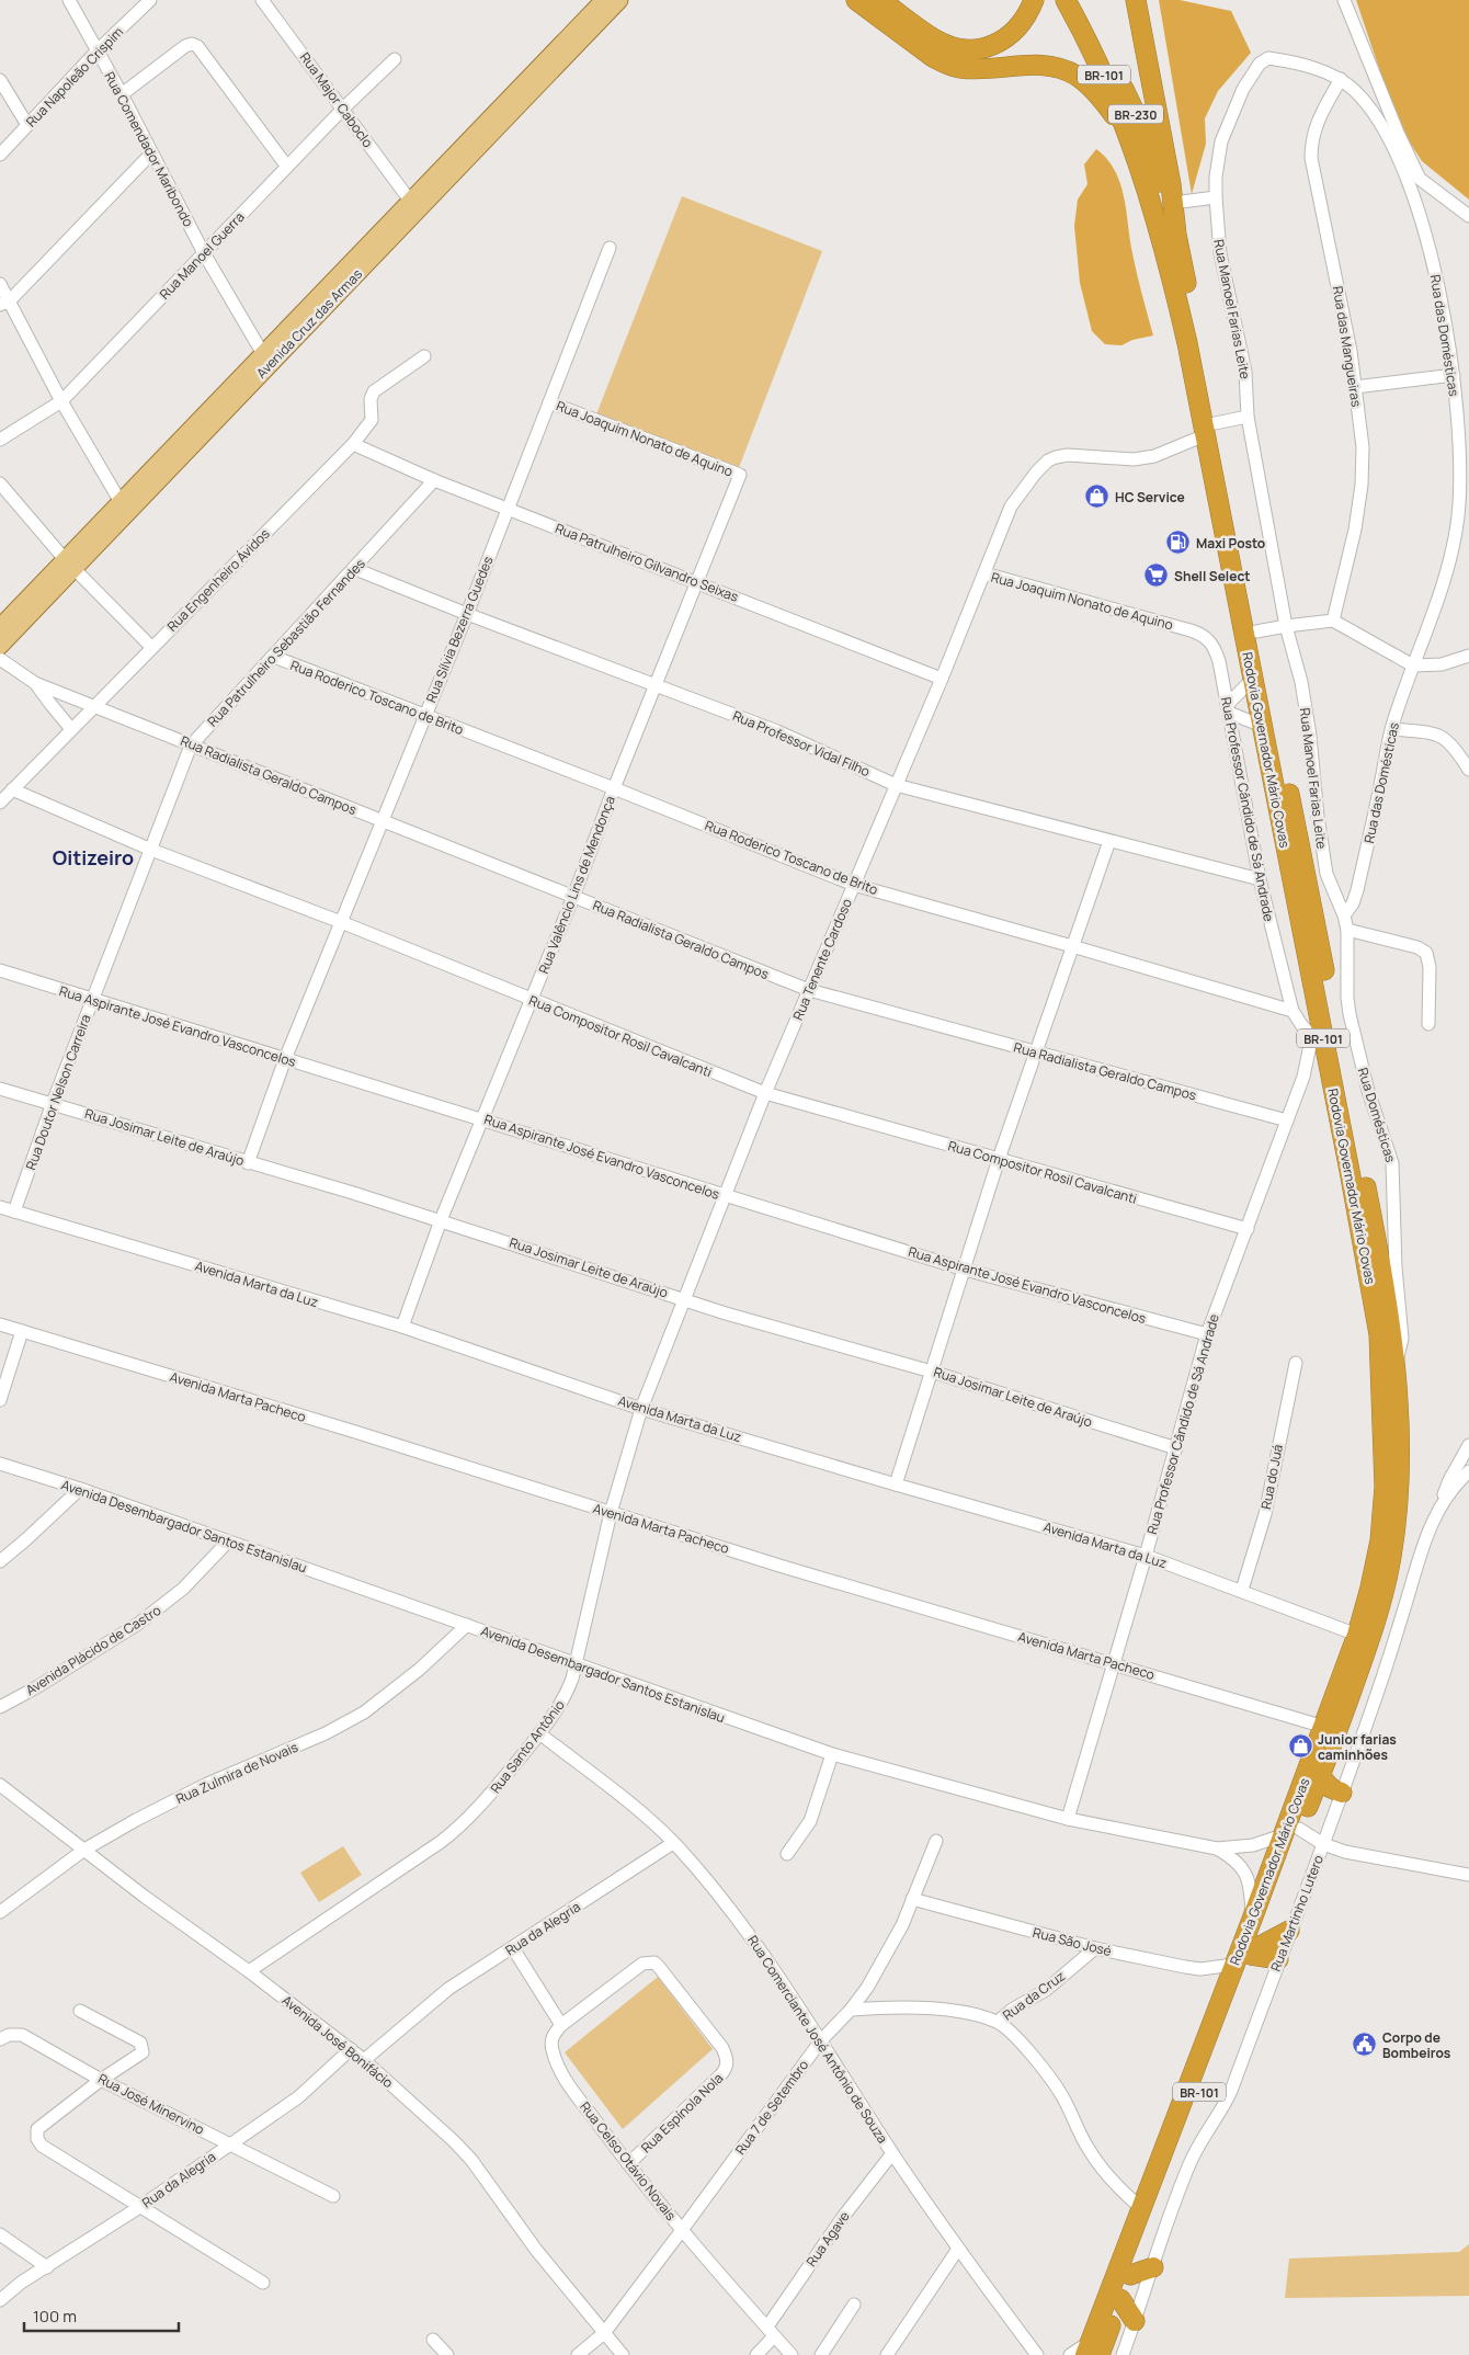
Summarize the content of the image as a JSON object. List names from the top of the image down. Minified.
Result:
{"streets":{"highway":["BR-101","BR-230","Rodovia Governador Mário Covas"],"main road":["Avenida Cruz das Armas"],"street":["Rua Napoleão Crispim","Rua Major Caboclo","Rua Comendador Maribondo","Rua Manoel Guerra","Rua Manoel Farias Leite","Rua das Domésticas","Rua das Mangueiras","Rua Joaquim Nonato de Aquino","Rua Patrulheiro Gilvandro Seixas","Rua Engenheiro Ávidos","Rua Sílvia Bezerra Guedes","Rua Patrulheiro Sebastião Fernandes","Rua Roderico Toscano de Brito","Rua Professor Vidal Filho","Rua Radialista Geraldo Campos","Rua Professor Cândido de Sá Andrade","Rua Valêncio Lins de Mendonça","Rua Tenente Cardoso","Rua Aspirante José Evandro Vasconcelos","Rua Compositor Rosil Cavalcanti","Rua Doutor Nelson Carreira","Rua Domésticas","Rua Josimar Leite de Araújo","Avenida Marta da Luz","Avenida Marta Pacheco","Rua do Juá","Avenida Desembargador Santos Estanislau","Avenida Plácido de Castro","Rua Santo Antônio","Rua Zulmira de Novais","Rua Martinho Lutero","Rua da Alegria","Rua São José","Rua da Cruz","Rua Comerciante José Antônio de Souza","Avenida José Bonifácio","Rua José Minervino","Rua 7 de Setembro","Rua Espínola Nola","Rua Celso Otávio Novais","Rua Agave"]},"crossings":[["Rua Napoleão Crispim","Rua Comendador Maribondo"],["Rua Major Caboclo","Rua Manoel Guerra"],["Rua Major Caboclo","Avenida Cruz das Armas"],["BR-230","Rodovia Governador Mário Covas"],["Rua Comendador Maribondo","Rua Manoel Guerra"],["Rua Comendador Maribondo","Avenida Cruz das Armas"],["Rua Manoel Farias Leite","Rua das Domésticas"],["Rua Manoel Farias Leite","Rua Domésticas"],["Rua das Domésticas","Rua das Mangueiras"],["Rua Joaquim Nonato de Aquino","Rua Sílvia Bezerra Guedes"],["Rua Joaquim Nonato de Aquino","Rua Professor Cândido de Sá Andrade"],["Rua Joaquim Nonato de Aquino","Rua Valêncio Lins de Mendonça"],["Rua Joaquim Nonato de Aquino","Rua Tenente Cardoso"],["Rua Patrulheiro Gilvandro Seixas","Rua Engenheiro Ávidos"],["Rua Patrulheiro Gilvandro Seixas","Rua Sílvia Bezerra Guedes"],["Rua Patrulheiro Gilvandro Seixas","Rua Patrulheiro Sebastião Fernandes"],["Rua Patrulheiro Gilvandro Seixas","Rua Valêncio Lins de Mendonça"],["Rua Patrulheiro Gilvandro Seixas","Rua Tenente Cardoso"],["Rua Engenheiro Ávidos","Rua Radialista Geraldo Campos"],["Rua Engenheiro Ávidos","Rua Compositor Rosil Cavalcanti"],["Rua Sílvia Bezerra Guedes","Rua Roderico Toscano de Brito"],["Rua Sílvia Bezerra Guedes","Rua Professor Vidal Filho"],["Rua Sílvia Bezerra Guedes","Rua Radialista Geraldo Campos"],["Rua Sílvia Bezerra Guedes","Rua Aspirante José Evandro Vasconcelos"],["Rua Sílvia Bezerra Guedes","Rua Compositor Rosil Cavalcanti"],["Rua Sílvia Bezerra Guedes","Rua Josimar Leite de Araújo"],["Rua Patrulheiro Sebastião Fernandes","Rua Roderico Toscano de Brito"],["Rua Patrulheiro Sebastião Fernandes","Rua Professor Vidal Filho"],["Rua Patrulheiro Sebastião Fernandes","Rua Radialista Geraldo Campos"],["Rua Patrulheiro Sebastião Fernandes","Rua Compositor Rosil Cavalcanti"],["Rua Patrulheiro Sebastião Fernandes","Rua Doutor Nelson Carreira"],["Rua Roderico Toscano de Brito","Rua Professor Cândido de Sá Andrade"],["Rua Roderico Toscano de Brito","Rua Valêncio Lins de Mendonça"],["Rua Roderico Toscano de Brito","Rua Tenente Cardoso"],["Rua Professor Vidal Filho","Rua Professor Cândido de Sá Andrade"],["Rua Professor Vidal Filho","Rua Valêncio Lins de Mendonça"],["Rua Professor Vidal Filho","Rua Tenente Cardoso"],["Rodovia Governador Mário Covas","Rua Professor Cândido de Sá Andrade"],["Rodovia Governador Mário Covas","Rua Tenente Cardoso"],["Rodovia Governador Mário Covas","Rua Domésticas"],["Rodovia Governador Mário Covas","Avenida Marta da Luz"],["Rodovia Governador Mário Covas","Avenida Marta Pacheco"],["Rodovia Governador Mário Covas","Avenida Desembargador Santos Estanislau"],["Rodovia Governador Mário Covas","Rua São José"],["Rua Radialista Geraldo Campos","Rua Professor Cândido de Sá Andrade"],["Rua Radialista Geraldo Campos","Rua Valêncio Lins de Mendonça"],["Rua Radialista Geraldo Campos","Rua Tenente Cardoso"],["Rua Professor Cândido de Sá Andrade","Rua Aspirante José Evandro Vasconcelos"],["Rua Professor Cândido de Sá Andrade","Rua Compositor Rosil Cavalcanti"],["Rua Professor Cândido de Sá Andrade","Rua Josimar Leite de Araújo"],["Rua Professor Cândido de Sá Andrade","Avenida Marta da Luz"],["Rua Professor Cândido de Sá Andrade","Avenida Marta Pacheco"],["Rua Professor Cândido de Sá Andrade","Avenida Desembargador Santos Estanislau"],["Rua Valêncio Lins de Mendonça","Rua Aspirante José Evandro Vasconcelos"],["Rua Valêncio Lins de Mendonça","Rua Compositor Rosil Cavalcanti"],["Rua Valêncio Lins de Mendonça","Rua Josimar Leite de Araújo"],["Rua Valêncio Lins de Mendonça","Avenida Marta da Luz"],["Rua Tenente Cardoso","Rua Aspirante José Evandro Vasconcelos"],["Rua Tenente Cardoso","Rua Compositor Rosil Cavalcanti"],["Rua Tenente Cardoso","Rua Josimar Leite de Araújo"],["Rua Tenente Cardoso","Avenida Marta da Luz"],["Rua Tenente Cardoso","Rua Santo Antônio"],["Rua Aspirante José Evandro Vasconcelos","Rua Doutor Nelson Carreira"],["Rua Compositor Rosil Cavalcanti","Rua Doutor Nelson Carreira"],["Rua Doutor Nelson Carreira","Rua Josimar Leite de Araújo"],["Rua Doutor Nelson Carreira","Avenida Marta da Luz"],["Avenida Marta da Luz","Rua do Juá"],["Avenida Marta da Luz","Rua Santo Antônio"],["Avenida Marta Pacheco","Rua Santo Antônio"],["Avenida Desembargador Santos Estanislau","Avenida Plácido de Castro"],["Avenida Desembargador Santos Estanislau","Rua Santo Antônio"],["Avenida Desembargador Santos Estanislau","Rua Zulmira de Novais"],["Rua Santo Antônio","Rua Comerciante José Antônio de Souza"],["Rua Santo Antônio","Avenida José Bonifácio"],["Rua Zulmira de Novais","Avenida José Bonifácio"],["Rua da Alegria","Rua Comerciante José Antônio de Souza"],["Rua da Alegria","Avenida José Bonifácio"],["Rua da Alegria","Rua José Minervino"],["Rua São José","Rua da Cruz"],["Rua São José","Rua 7 de Setembro"],["Rua Comerciante José Antônio de Souza","Rua 7 de Setembro"],["Rua Comerciante José Antônio de Souza","Rua Agave"],["Avenida José Bonifácio","Rua 7 de Setembro"],["Rua 7 de Setembro","Rua Celso Otávio Novais"],["Rua Espínola Nola","Rua Celso Otávio Novais"],["Rua Celso Otávio Novais","Rua Agave"]],"districts":["Oitizeiro"],"places":{"shop":["HC Service","Junior farias caminhões"],"fuel station":["Maxi Posto"],"supermarket":["Shell Select"],"public building":["Corpo de Bombeiros"]},"scale_bar":"100 m"}
